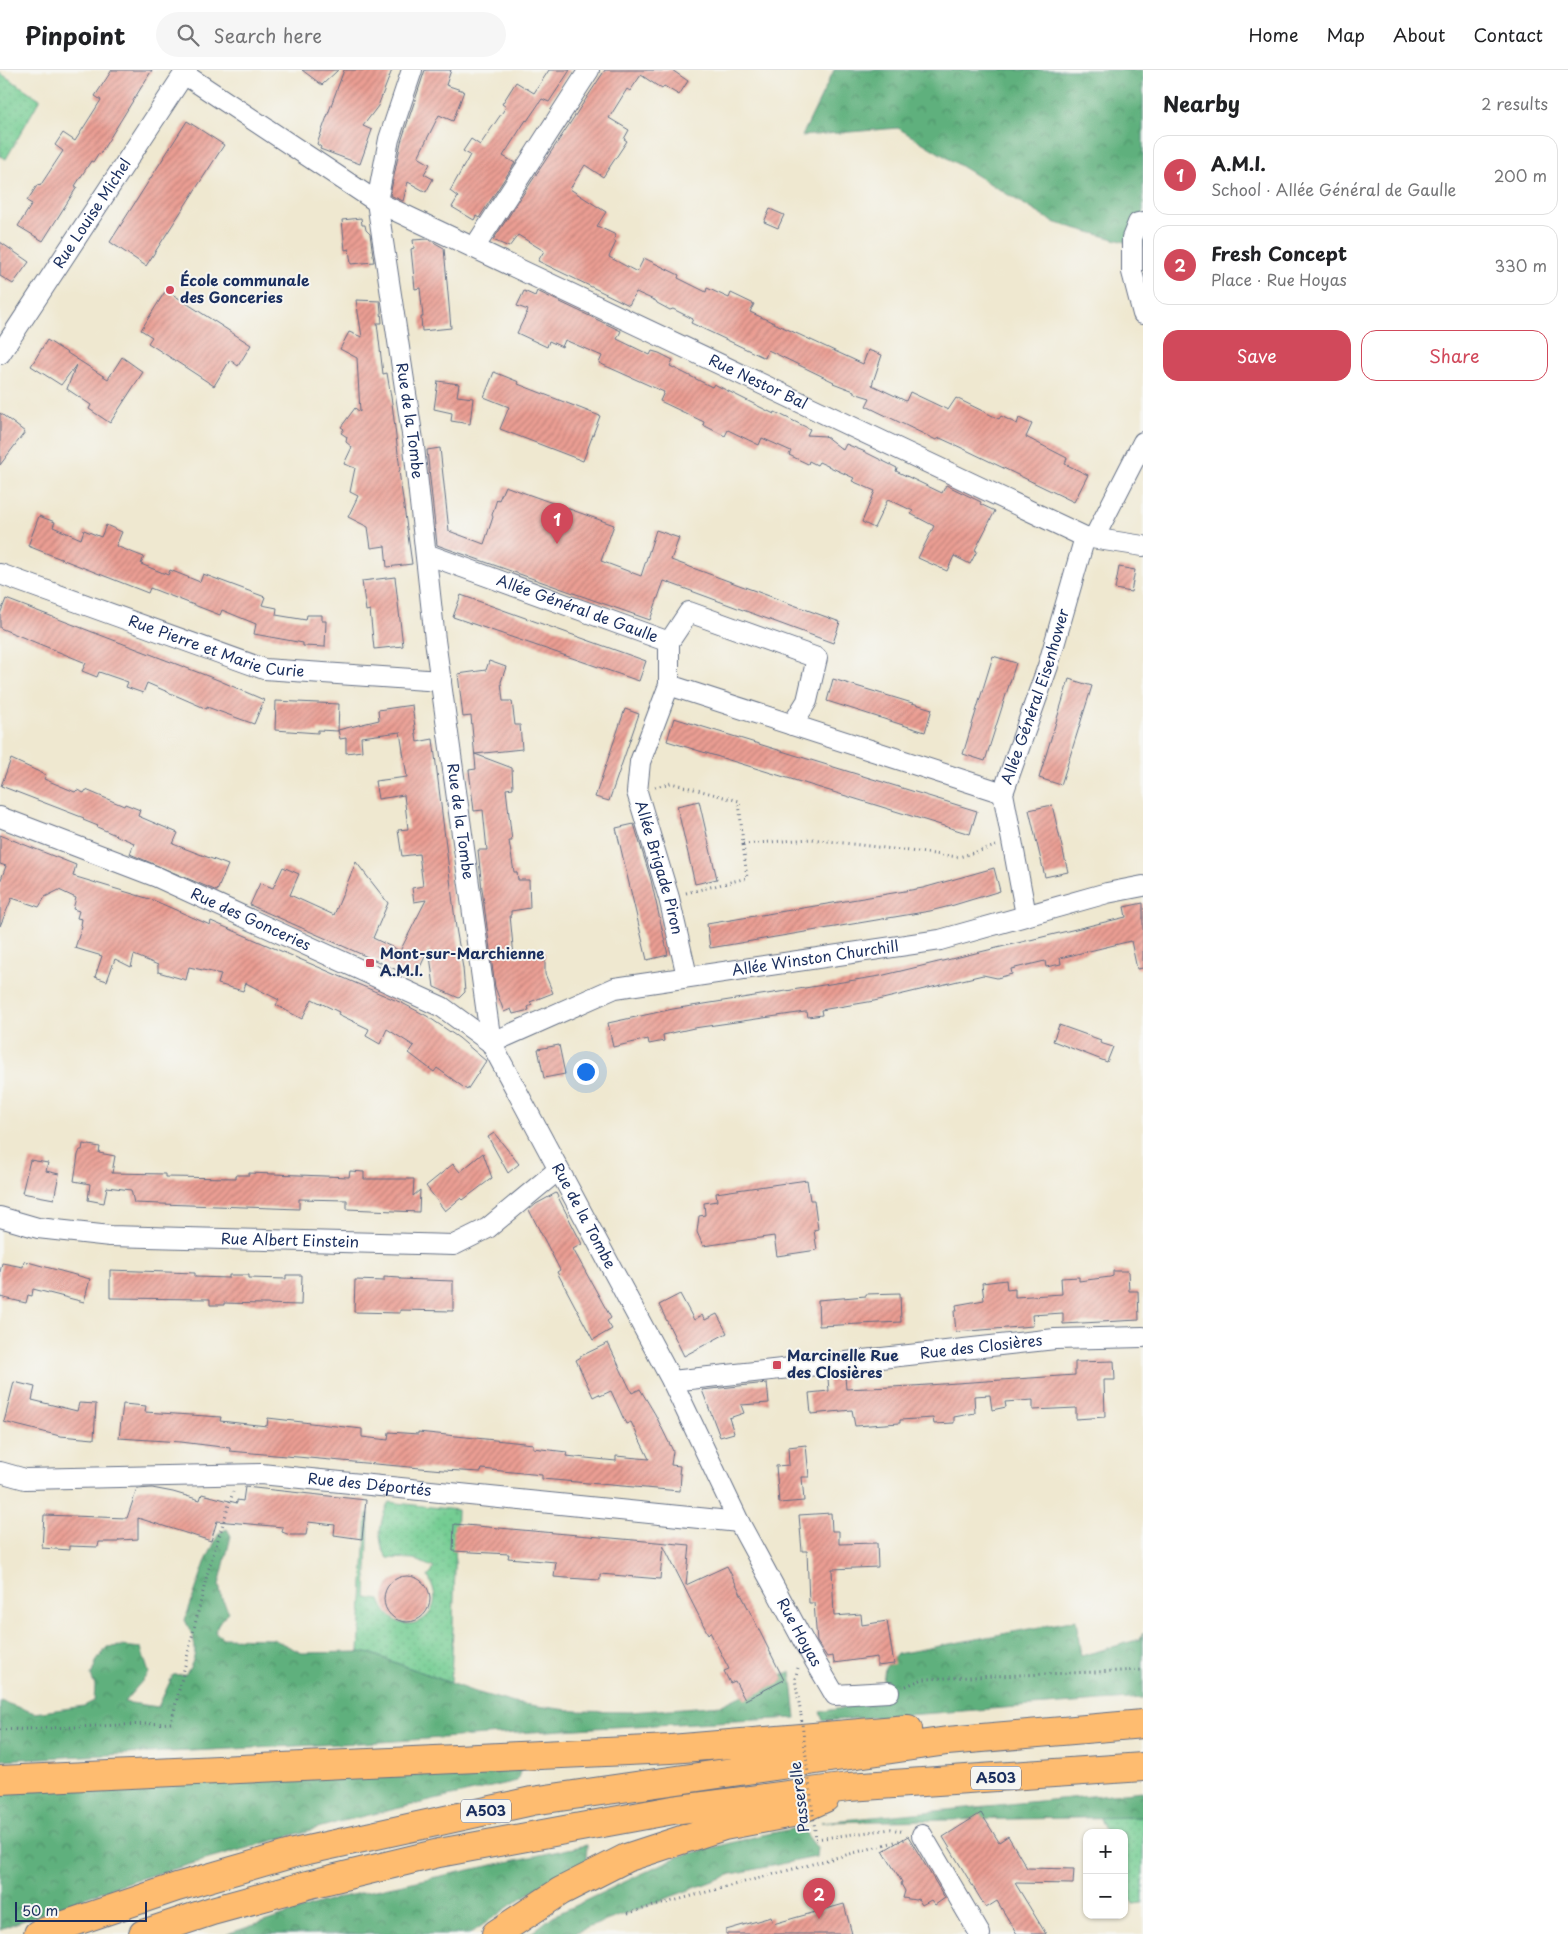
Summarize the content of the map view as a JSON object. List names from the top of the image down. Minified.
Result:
{"streets":{"highway":["A503"],"street":["Rue Louise Michel","Rue Nestor Bal","Rue de la Tombe","Allée Général de Gaulle","Rue Pierre et Marie Curie","Allée Général Eisenhower","Allée Brigade Piron","Rue des Gonceries","Allée Winston Churchill","Rue Albert Einstein","Rue des Closières","Rue des Déportés","Rue Hoyas"],"path":["Passerelle"]},"crossings":[["Rue Louise Michel","Rue Nestor Bal"],["Rue Louise Michel","Rue de la Tombe"],["Rue Nestor Bal","Rue de la Tombe"],["Rue Nestor Bal","Allée Général Eisenhower"],["Rue de la Tombe","Allée Général de Gaulle"],["Rue de la Tombe","Rue Pierre et Marie Curie"],["Rue de la Tombe","Rue des Gonceries"],["Rue de la Tombe","Allée Winston Churchill"],["Rue de la Tombe","Rue Albert Einstein"],["Rue de la Tombe","Rue des Closières"],["Rue de la Tombe","Rue des Déportés"],["Rue de la Tombe","Rue Hoyas"],["Allée Général de Gaulle","Allée Brigade Piron"],["Allée Général Eisenhower","Allée Winston Churchill"],["Allée Brigade Piron","Allée Winston Churchill"],["Rue des Gonceries","Allée Winston Churchill"],["Rue des Déportés","Rue Hoyas"]],"places":{"other":["École communale des Gonceries"],"transit":["Mont-sur-Marchienne A.M.I.","Marcinelle Rue des Closières"]},"scale_bar":"50 m","page":{"header":"Pinpoint","search":"Search here","nav":["Home","Map","About","Contact"],"heading":["Nearby","2 results"],"list":[{"mark":"1","name":"A.M.I.","note":"School · Allée Général de Gaulle","value":"200 m"},{"mark":"2","name":"Fresh Concept","note":"Place · Rue Hoyas","value":"330 m"}],"buttons":["Save","Share"],"pins":["1","2"],"map_buttons":["+","−"],"scale":"50 m"}}
